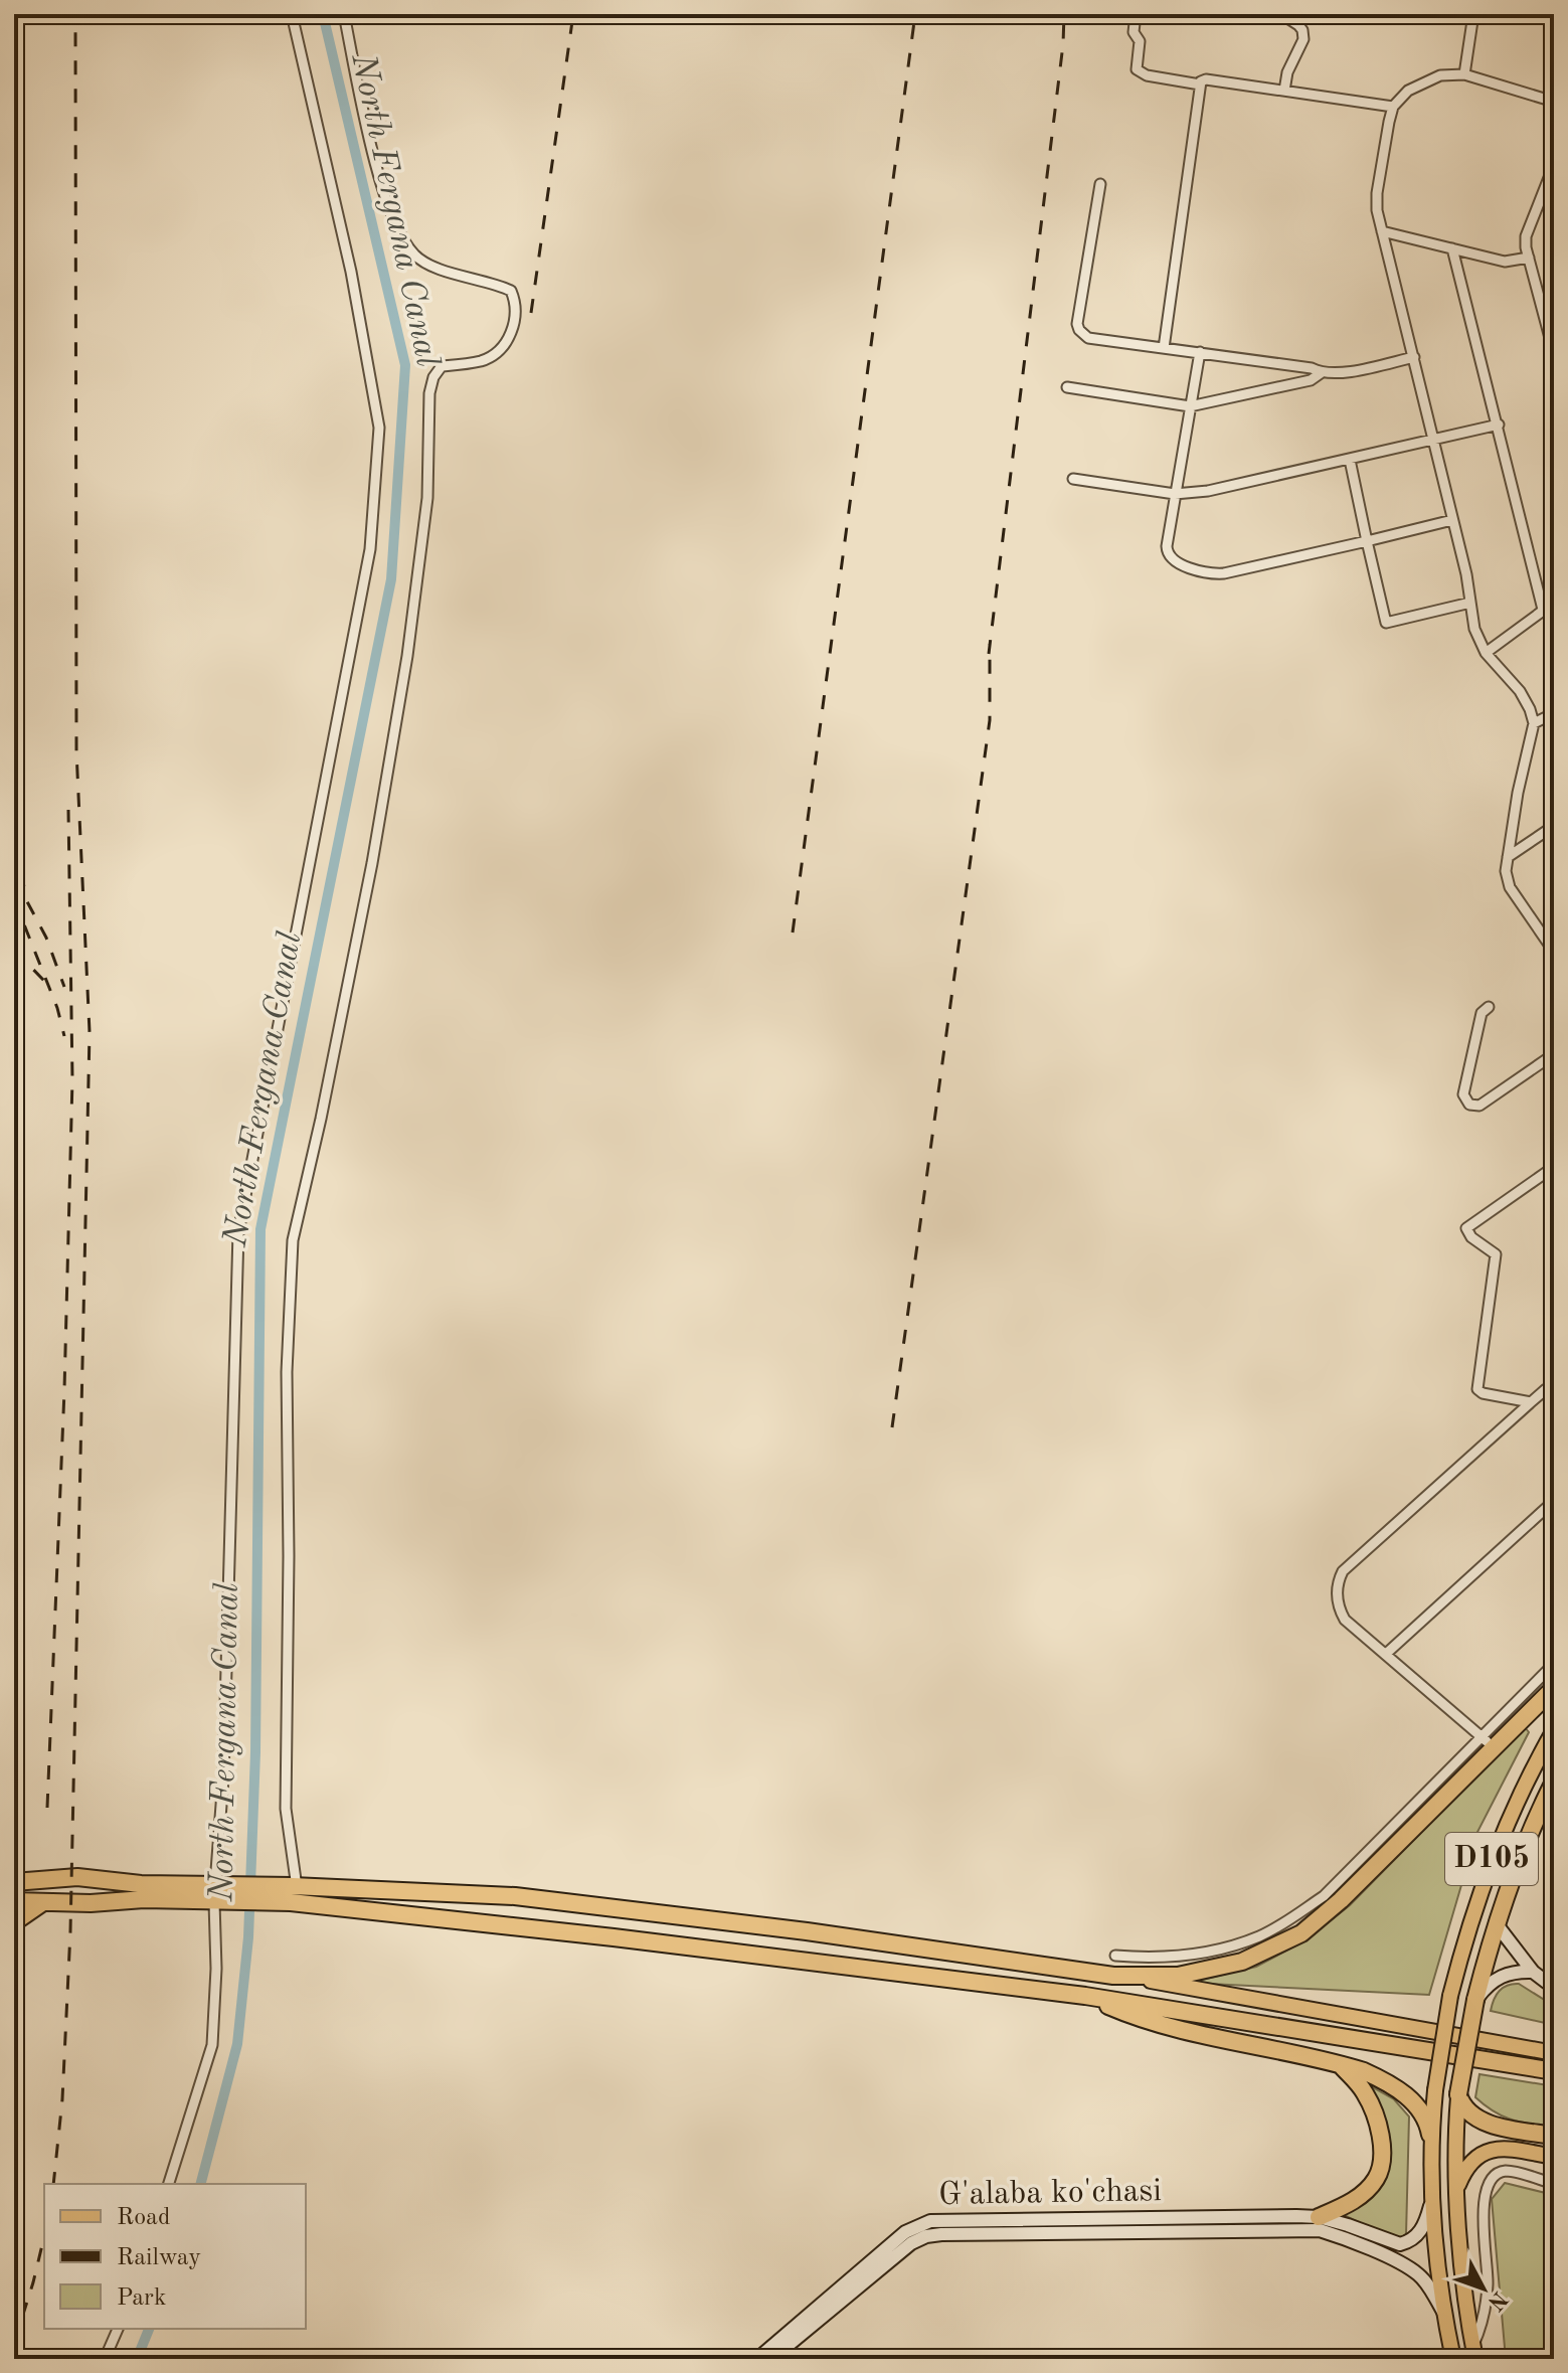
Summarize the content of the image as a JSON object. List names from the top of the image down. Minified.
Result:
{"streets":{"highway":["D105"],"main road":["G'alaba ko'chasi"]},"water":["North Fergana Canal"],"legend":["Road","Railway","Park"],"north":"bottom right"}
